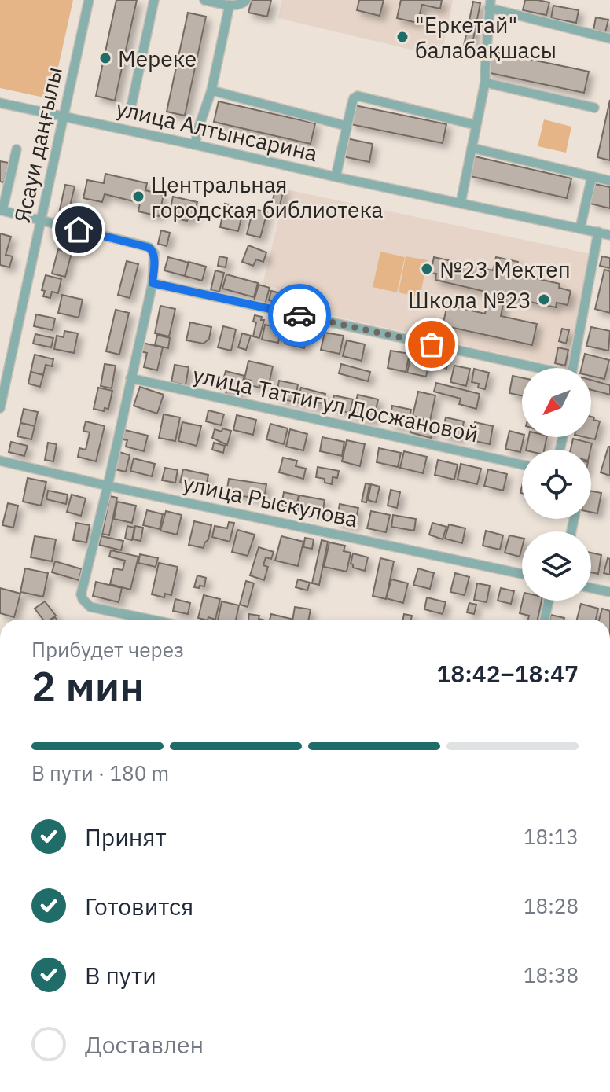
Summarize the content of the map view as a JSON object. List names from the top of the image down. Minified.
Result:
{"streets":{"street":["улица Алтынсарина","Ясауи даңғылы","улица Таттигул Досжановой","улица Рыскулова"]},"crossings":[["улица Алтынсарина","Ясауи даңғылы"]],"places":["\"Еркетай\" балабақшасы","Мереке","Центральная городская библиотека","№23 Мектеп","Школа №23"],"north":"bottom left","page":{"heading":["2 мин","Прибудет через","18:42–18:47"],"bar":"В пути · 180 m","list":[["Принят","18:13"],["Готовится","18:28"],["В пути","18:38"],"Доставлен"]}}
